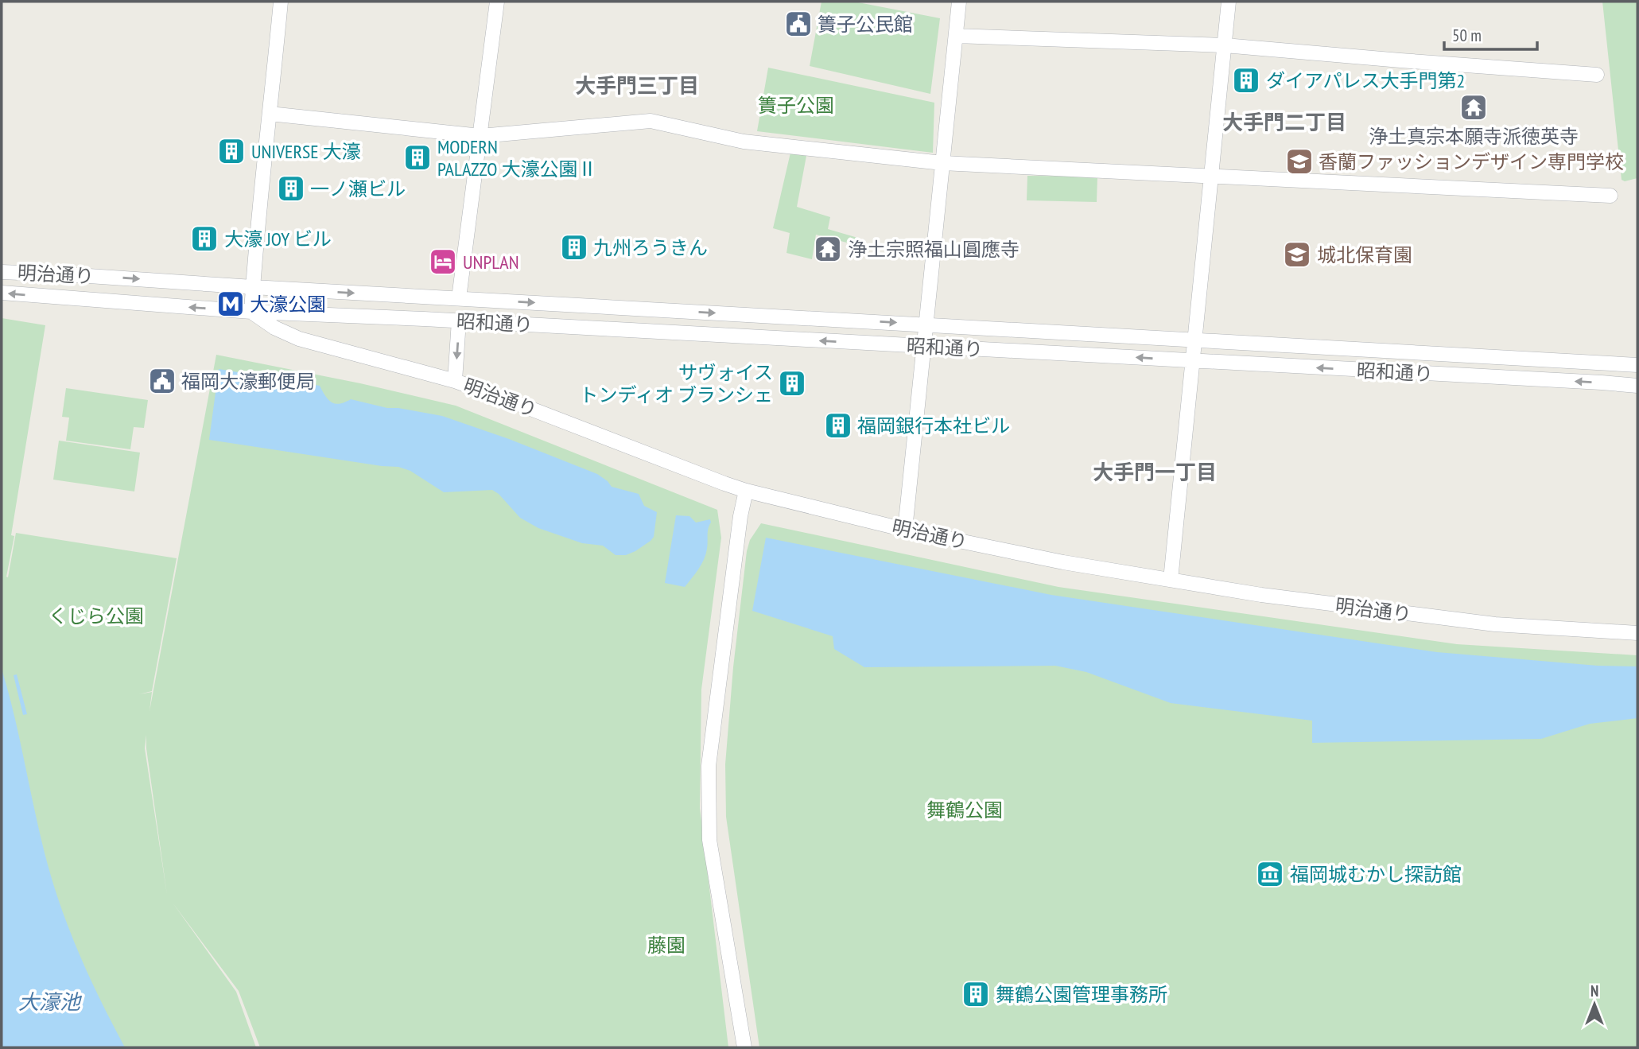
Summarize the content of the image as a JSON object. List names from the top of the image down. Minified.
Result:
{"streets":{"street":["明治通り","昭和通り"]},"crossings":[["明治通り","昭和通り"]],"districts":["大手門三丁目","大手門二丁目","大手門一丁目"],"water":["大濠池"],"parks":["簀子公園","くじら公園","舞鶴公園","藤園"],"places":{"public building":["簀子公民館","福岡大濠郵便局"],"building":["ダイアパレス大手門第2","UNIVERSE 大濠","MODERN PALAZZO 大濠公園Ⅱ","一ノ瀬ビル","大濠 JOY ビル","九州ろうきん","サヴォイス トンディオ ブランシェ","福岡銀行本社ビル","舞鶴公園管理事務所"],"temple":["浄土真宗本願寺派徳英寺","浄土宗照福山圓應寺"],"school or university":["香蘭ファッションデザイン専門学校","城北保育園"],"hotel":["UNPLAN"],"metro station":["大濠公園"],"museum":["福岡城むかし探訪館"]},"scale_bar":"50 m","north":"top"}
